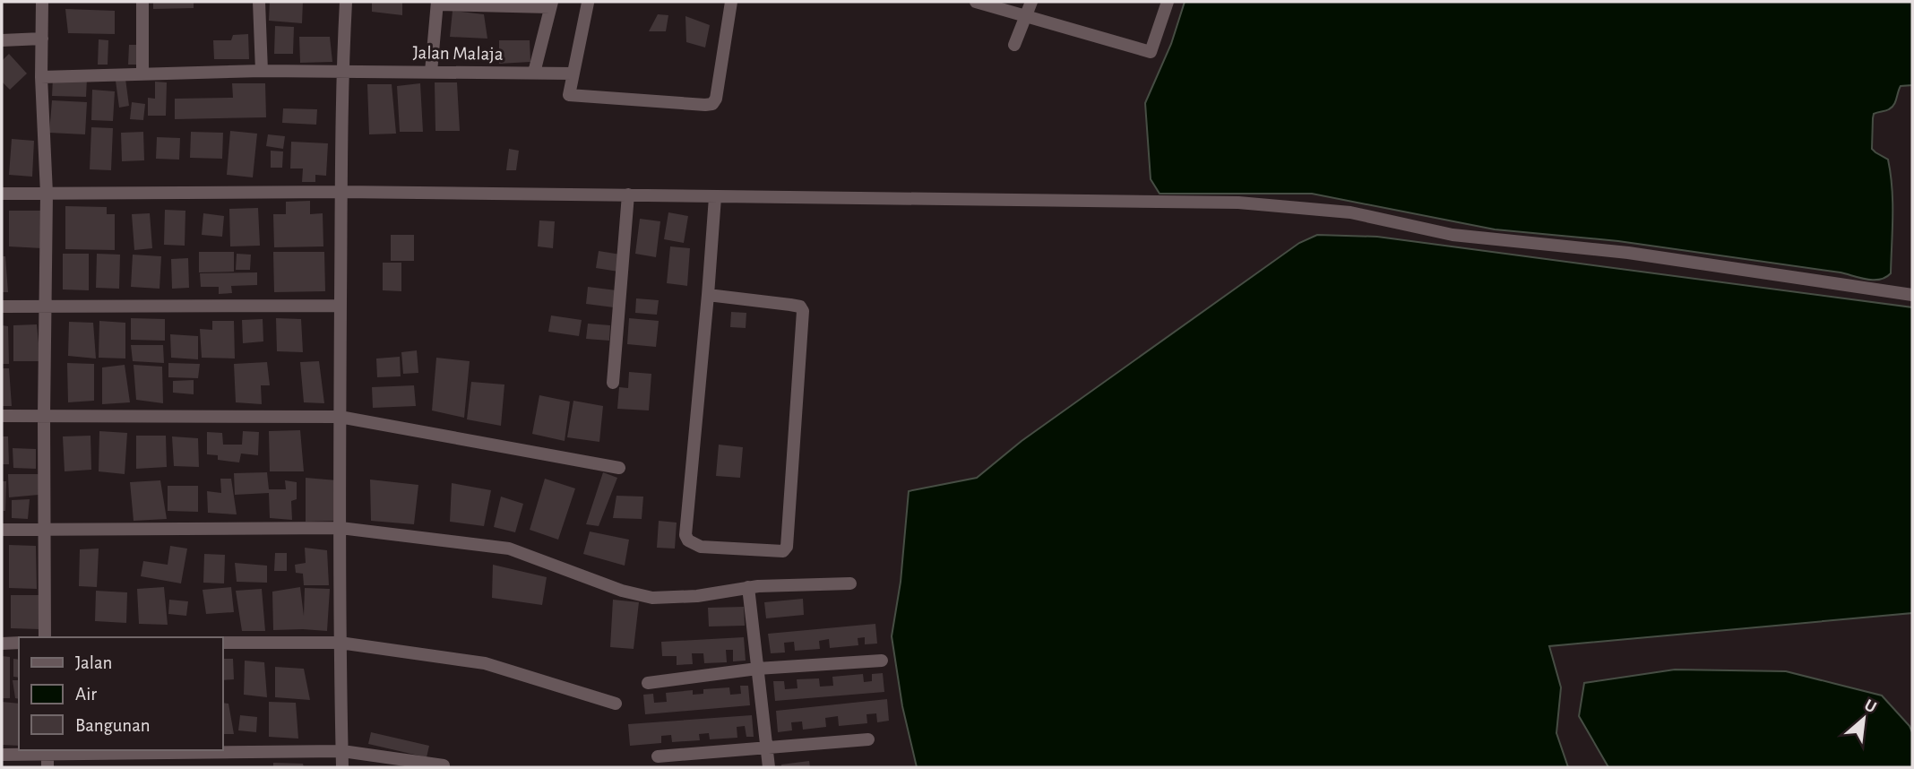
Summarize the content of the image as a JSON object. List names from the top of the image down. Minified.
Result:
{"streets":{"street":["Jalan Malaja"]},"legend":["Jalan","Air","Bangunan"],"north":"top right"}
